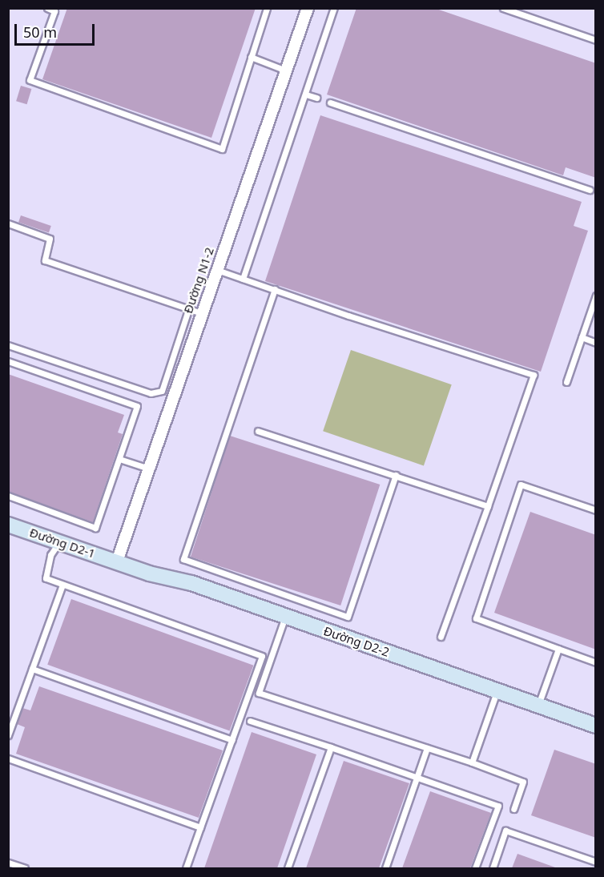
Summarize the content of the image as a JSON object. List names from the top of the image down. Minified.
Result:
{"streets":{"main road":["Đường D2-1","Đường D2-2"],"street":["Đường N1-2"]},"crossings":[["Đường N1-2","Đường D2-1"],["Đường N1-2","Đường D2-2"],["Đường D2-1","Đường D2-2"]],"scale_bar":"50 m"}
